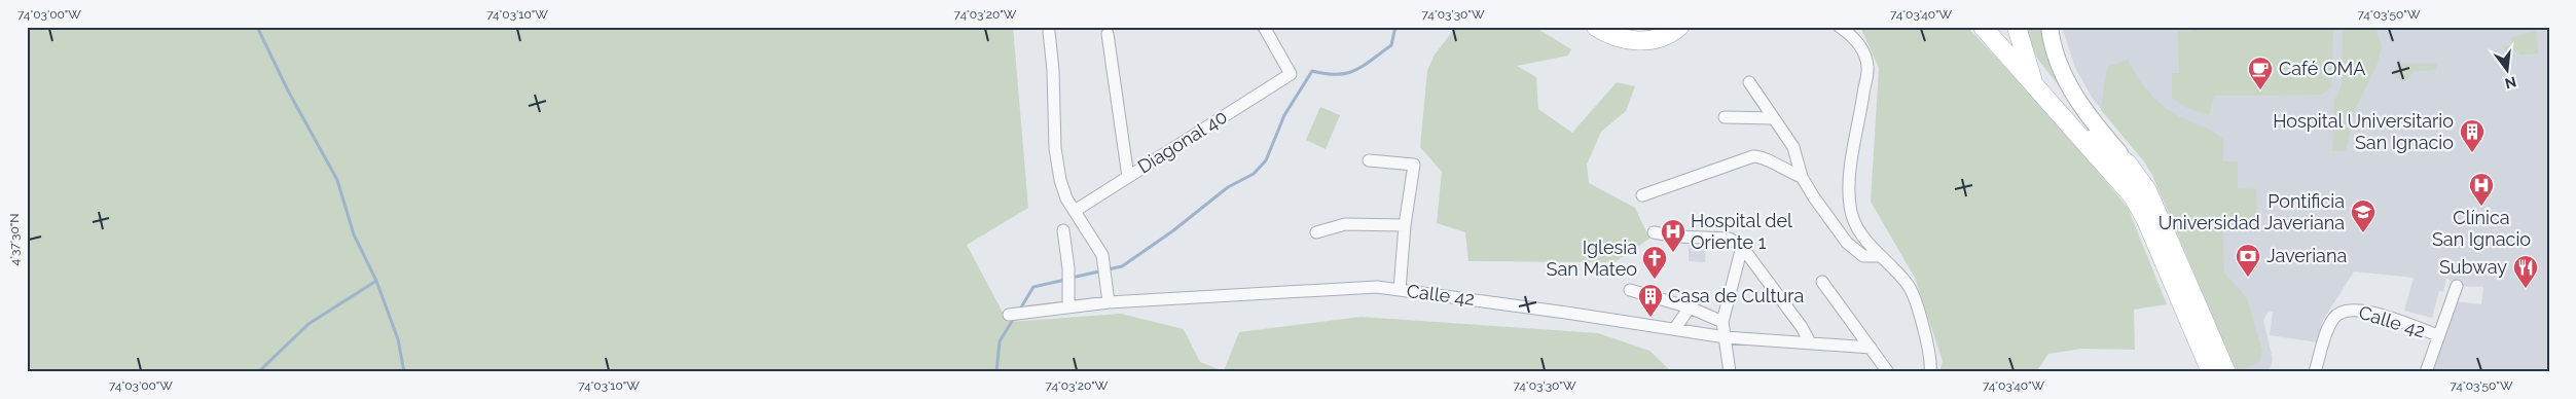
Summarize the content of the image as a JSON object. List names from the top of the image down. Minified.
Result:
{"streets":{"street":["Diagonal 40","Calle 42"]},"places":{"cafe":["Café OMA"],"building":["Hospital Universitario San Ignacio","Casa de Cultura"],"hospital":["Clínica San Ignacio","Hospital del Oriente 1"],"school or university":["Pontificia Universidad Javeriana"],"bank":["Javeriana"],"church":["Iglesia San Mateo"],"restaurant":["Subway"]},"north":"bottom","coordinates":["74°03'00\"W","74°03'10\"W","74°03'20\"W","74°03'30\"W","74°03'40\"W","74°03'50\"W","4°37'30\"N"]}
